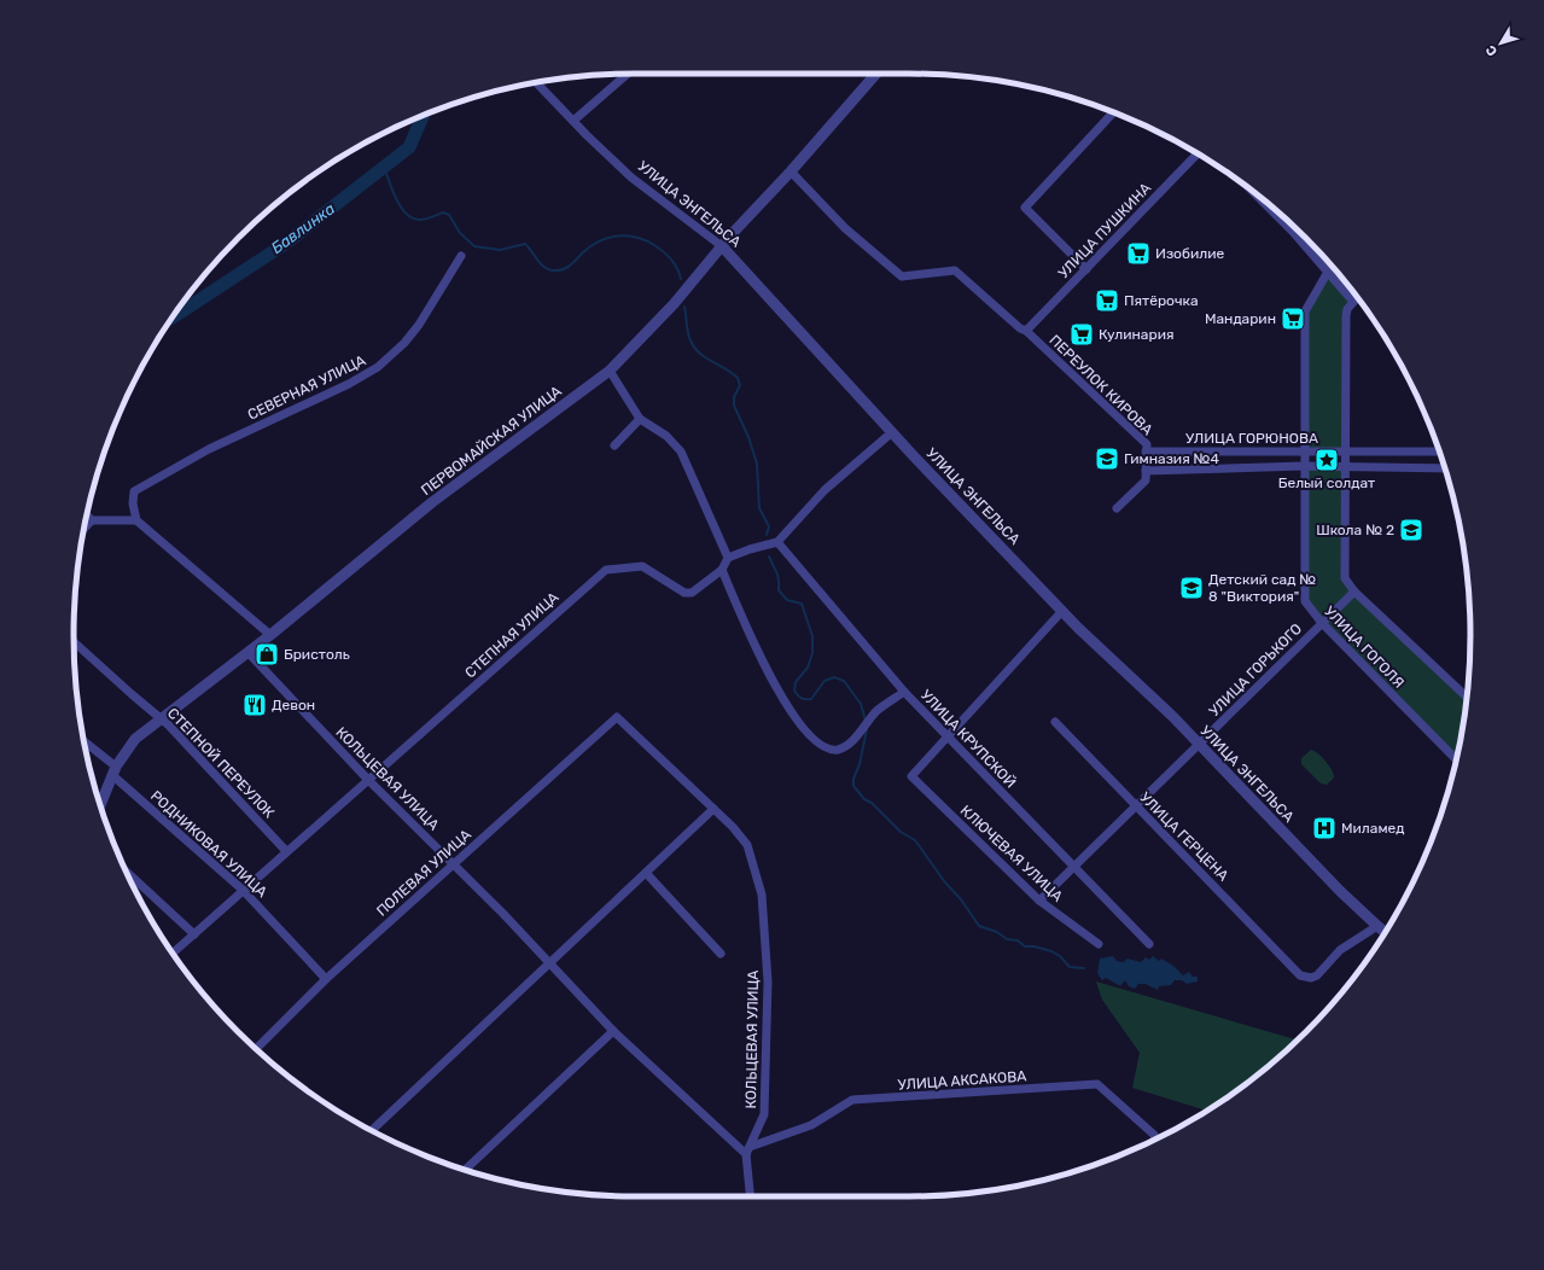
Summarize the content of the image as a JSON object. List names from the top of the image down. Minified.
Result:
{"streets":{"street":["УЛИЦА ЭНГЕЛЬСА","УЛИЦА ПУШКИНА","ПЕРЕУЛОК КИРОВА","СЕВЕРНАЯ УЛИЦА","УЛИЦА ГОРЮНОВА","ПЕРВОМАЙСКАЯ УЛИЦА","СТЕПНАЯ УЛИЦА","УЛИЦА ГОГОЛЯ","УЛИЦА ГОРЬКОГО","УЛИЦА КРУПСКОЙ","СТЕПНОЙ ПЕРЕУЛОК","КОЛЬЦЕВАЯ УЛИЦА","УЛИЦА ГЕРЦЕНА","РОДНИКОВАЯ УЛИЦА","КЛЮЧЕВАЯ УЛИЦА","ПОЛЕВАЯ УЛИЦА","УЛИЦА АКСАКОВА"]},"crossings":[["УЛИЦА ЭНГЕЛЬСА","ПЕРВОМАЙСКАЯ УЛИЦА"],["УЛИЦА ЭНГЕЛЬСА","УЛИЦА ГОРЬКОГО"],["УЛИЦА ЭНГЕЛЬСА","УЛИЦА ГЕРЦЕНА"],["УЛИЦА ПУШКИНА","ПЕРЕУЛОК КИРОВА"],["ПЕРЕУЛОК КИРОВА","УЛИЦА ГОРЮНОВА"],["УЛИЦА ГОРЮНОВА","УЛИЦА ГОГОЛЯ"],["ПЕРВОМАЙСКАЯ УЛИЦА","СТЕПНОЙ ПЕРЕУЛОК"],["ПЕРВОМАЙСКАЯ УЛИЦА","КОЛЬЦЕВАЯ УЛИЦА"],["ПЕРВОМАЙСКАЯ УЛИЦА","РОДНИКОВАЯ УЛИЦА"],["СТЕПНАЯ УЛИЦА","СТЕПНОЙ ПЕРЕУЛОК"],["СТЕПНАЯ УЛИЦА","КОЛЬЦЕВАЯ УЛИЦА"],["СТЕПНАЯ УЛИЦА","РОДНИКОВАЯ УЛИЦА"],["УЛИЦА ГОГОЛЯ","УЛИЦА ГОРЬКОГО"],["УЛИЦА ГОРЬКОГО","УЛИЦА КРУПСКОЙ"],["УЛИЦА ГОРЬКОГО","УЛИЦА ГЕРЦЕНА"],["УЛИЦА ГОРЬКОГО","КЛЮЧЕВАЯ УЛИЦА"],["УЛИЦА КРУПСКОЙ","КЛЮЧЕВАЯ УЛИЦА"],["КОЛЬЦЕВАЯ УЛИЦА","ПОЛЕВАЯ УЛИЦА"],["КОЛЬЦЕВАЯ УЛИЦА","УЛИЦА АКСАКОВА"],["РОДНИКОВАЯ УЛИЦА","ПОЛЕВАЯ УЛИЦА"]],"water":["Бавлинка"],"places":{"supermarket":["Изобилие","Пятёрочка","Мандарин","Кулинария"],"school or university":["Гимназия №4","Школа № 2","Детский сад № 8 \"Виктория\""],"place":["Белый солдат"],"shop":["Бристоль"],"restaurant":["Девон"],"hospital":["Миламед"]},"north":"bottom left"}
